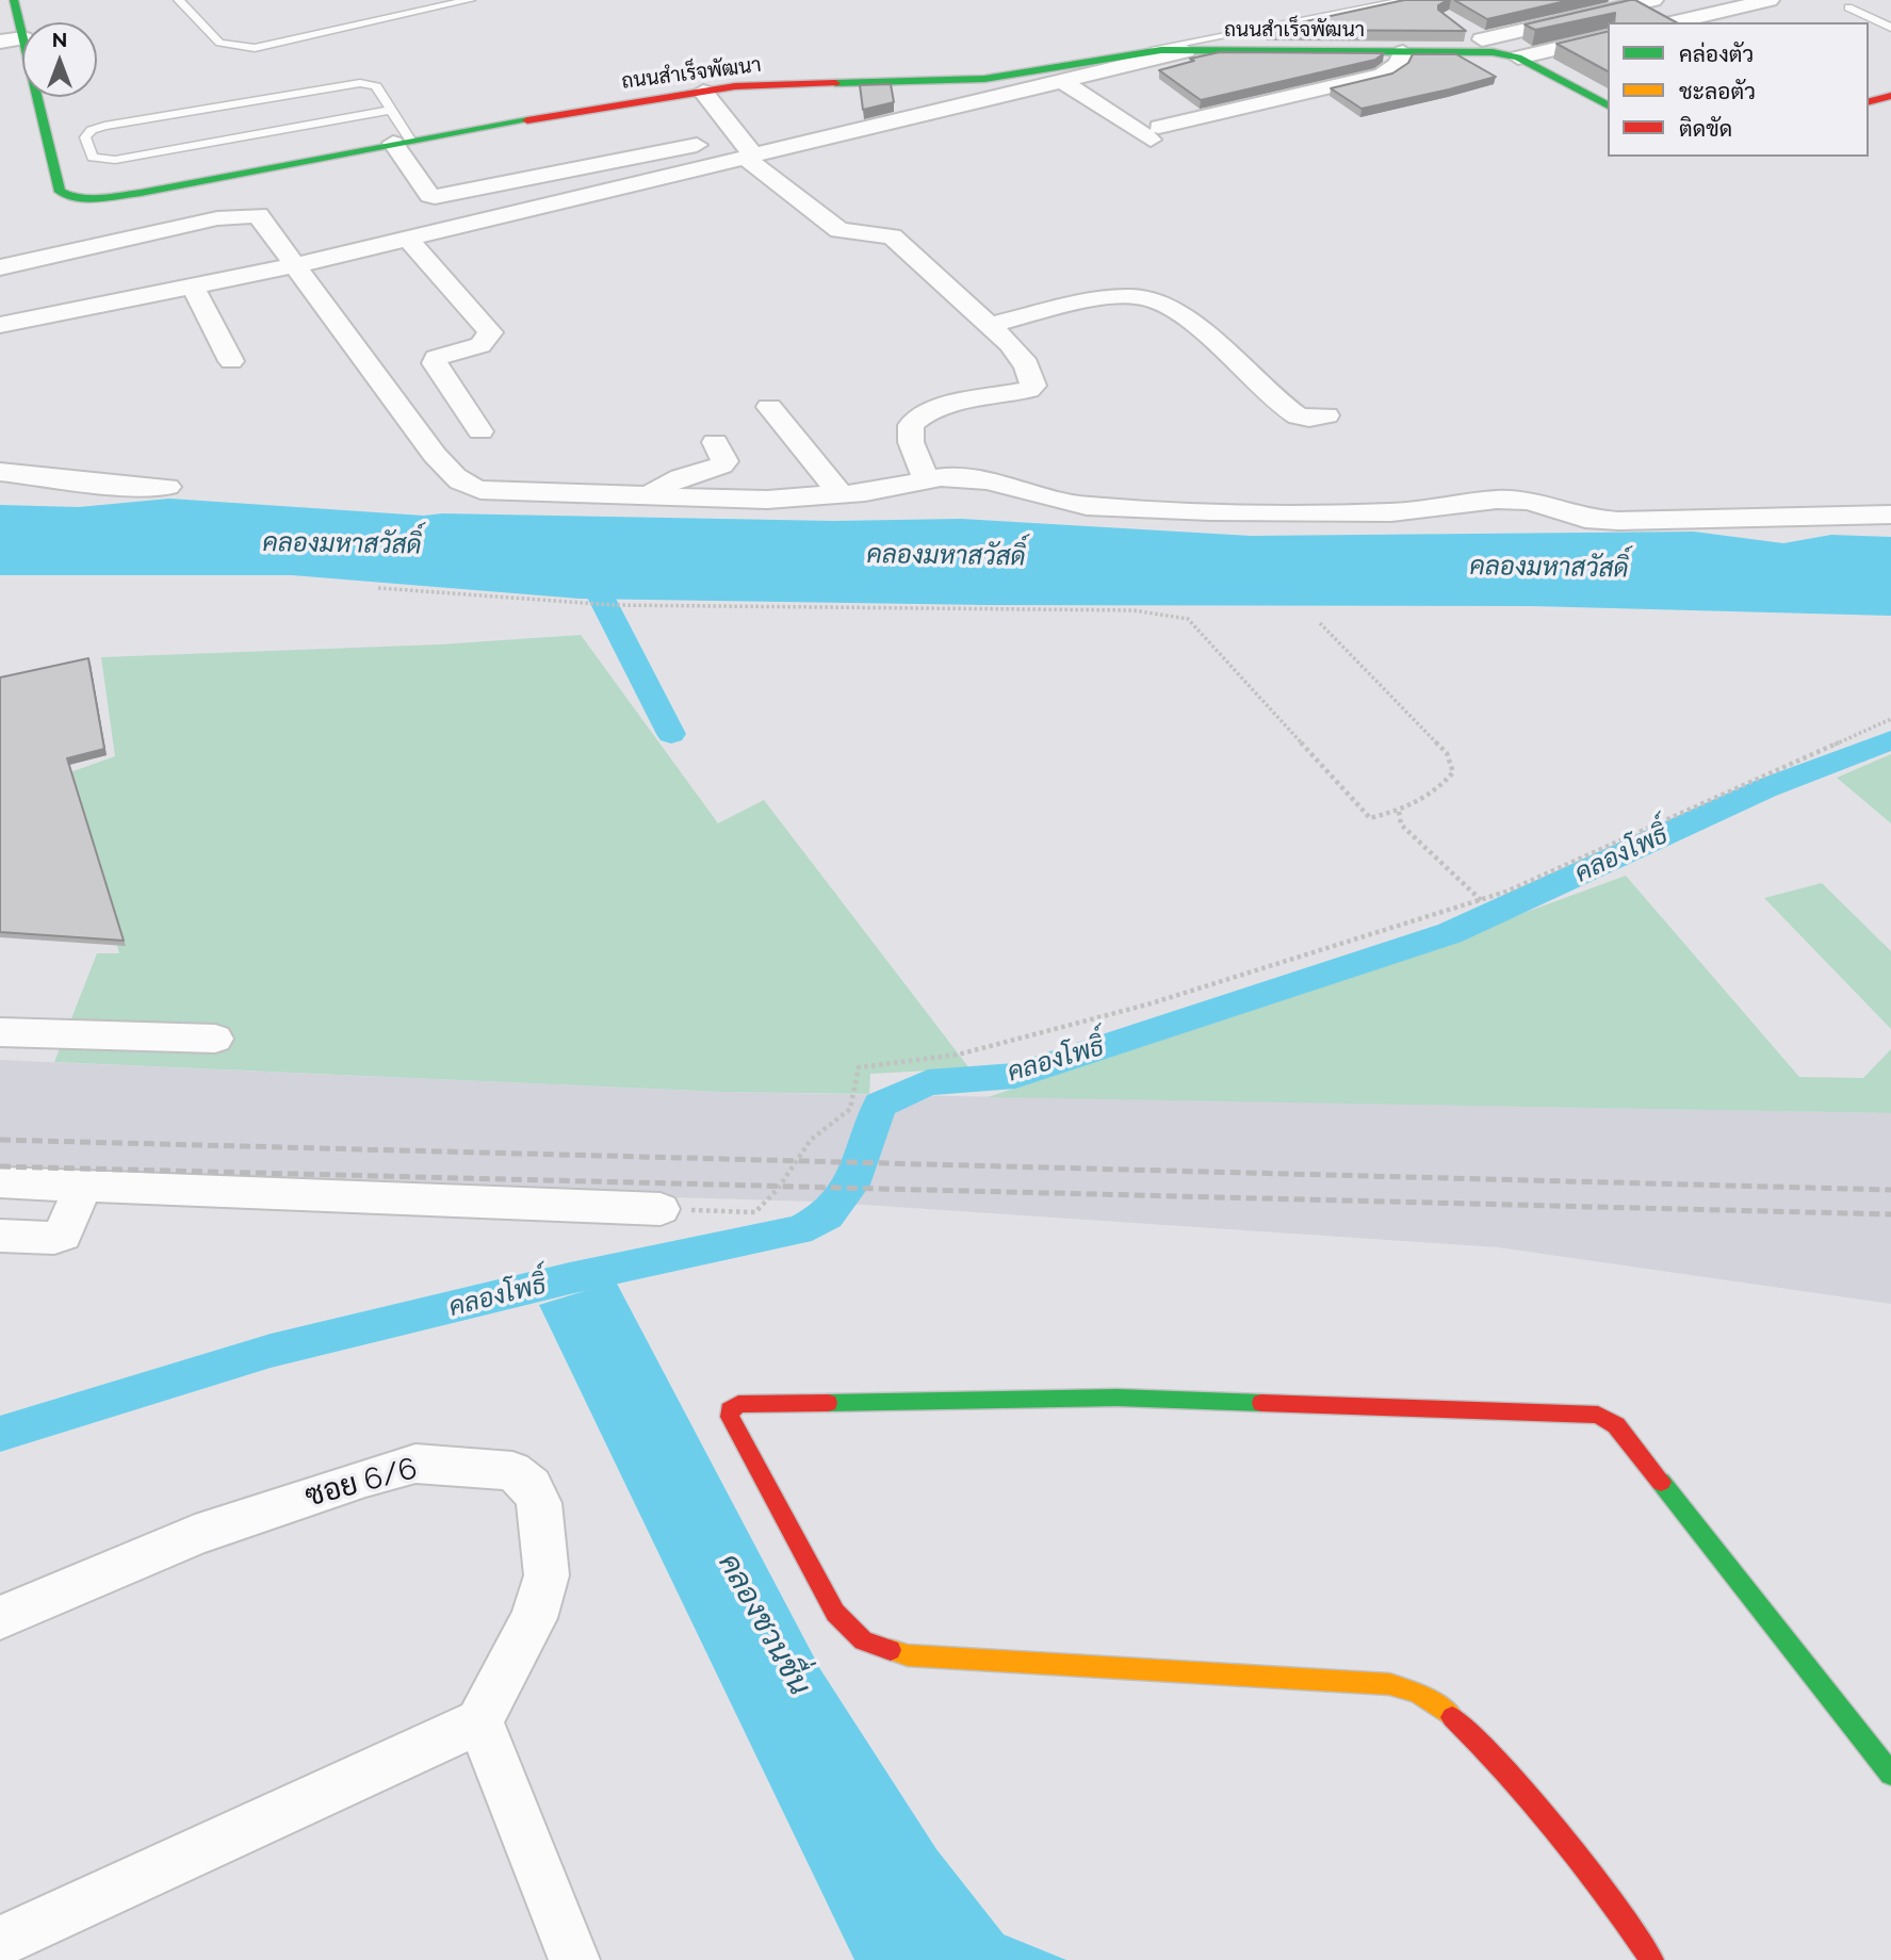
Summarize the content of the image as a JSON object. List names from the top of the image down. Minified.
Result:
{"streets":{"street":["ถนนสำเร็จพัฒนา","ซอย 6/6"]},"water":["คลองมหาสวัสดิ์","คลองโพธิ์","คลองชวนชื่น"],"legend":["คล่องตัว","ชะลอตัว","ติดขัด"],"north":"top"}
